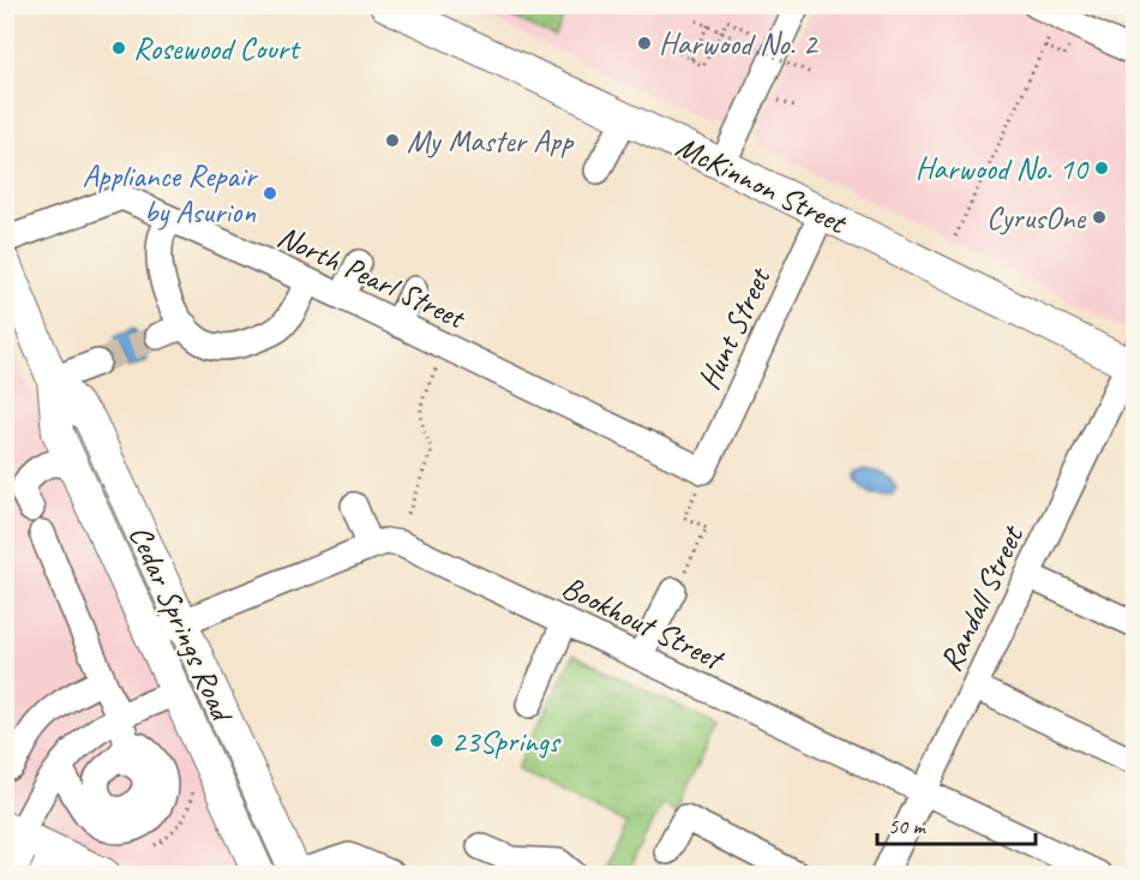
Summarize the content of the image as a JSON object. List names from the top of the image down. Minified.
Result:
{"streets":{"main road":["McKinnon Street","Cedar Springs Road"],"street":["North Pearl Street","Hunt Street","Randall Street","Bookhout Street"]},"crossings":[["McKinnon Street","Hunt Street"],["McKinnon Street","Randall Street"],["North Pearl Street","Hunt Street"],["Randall Street","Bookhout Street"],["Cedar Springs Road","Bookhout Street"]],"places":["Harwood No. 2","Rosewood Court","My Master App","Harwood No. 10","Appliance Repair by Asurion","CyrusOne","23Springs"],"scale_bar":"50 m"}
